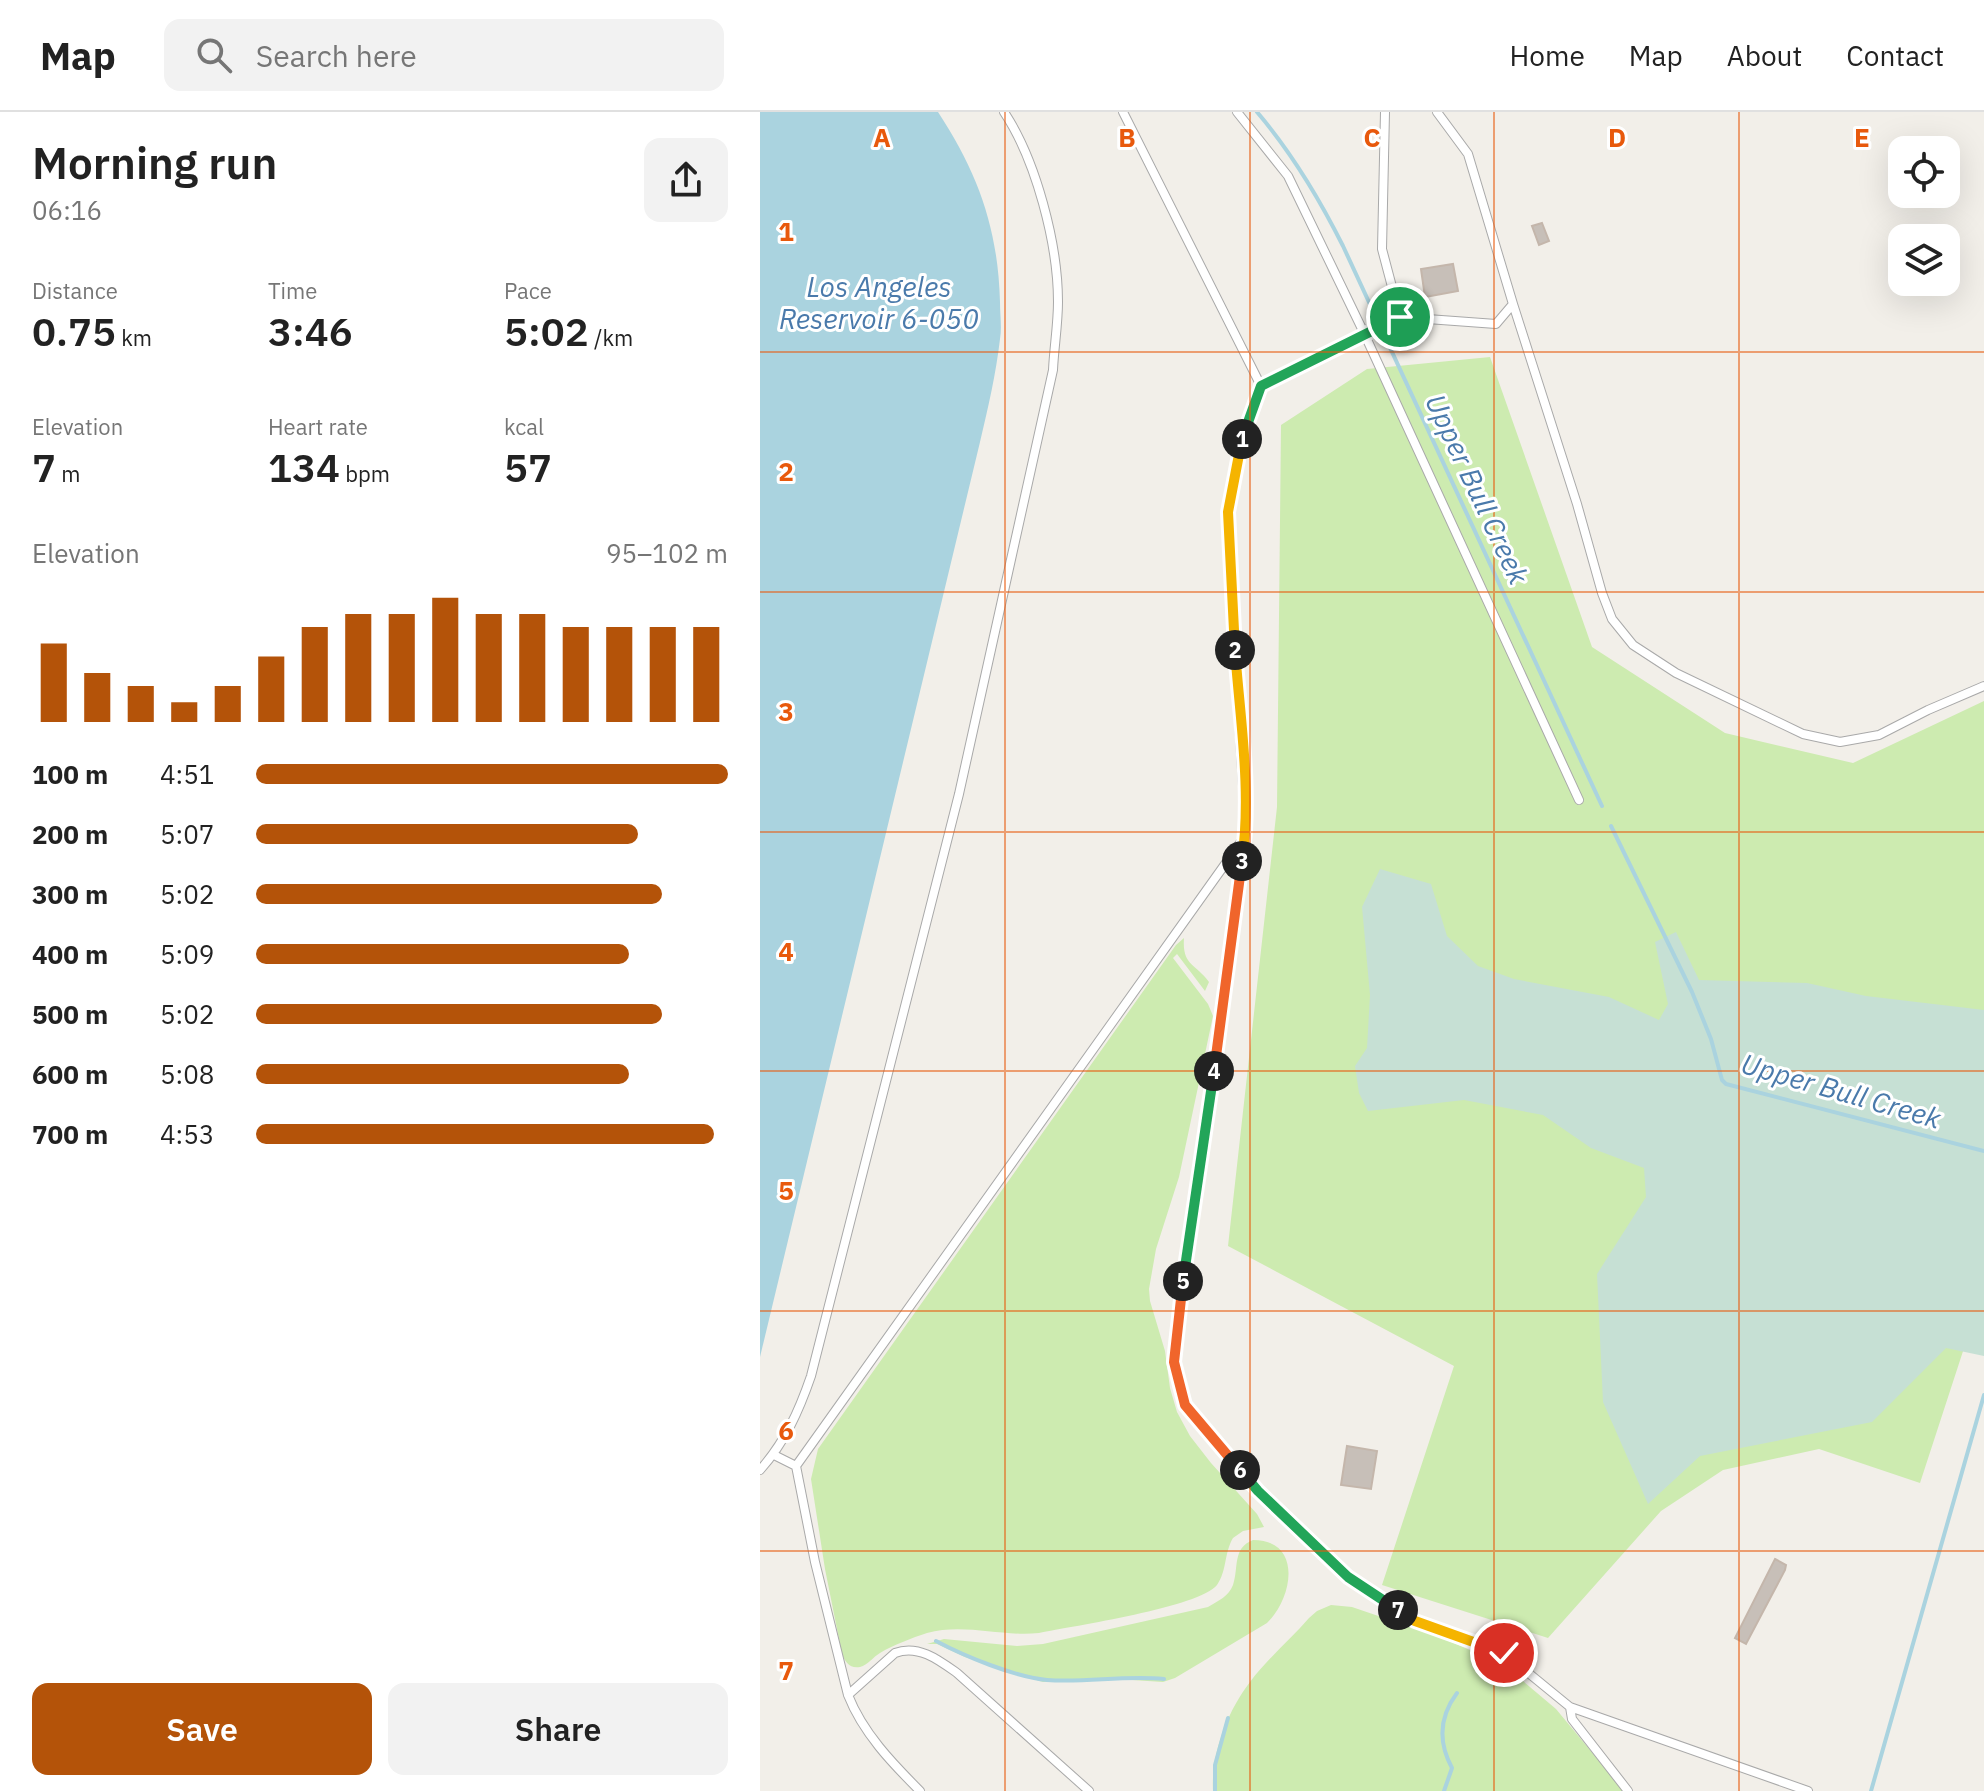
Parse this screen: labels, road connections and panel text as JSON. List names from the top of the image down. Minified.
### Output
{"water":["Los Angeles Reservoir 6-050","Upper Bull Creek"],"page":{"header":"Map","search":"Search here","nav":["Home","Map","About","Contact"],"heading":["Morning run","06:16"],"stats":[["Distance","0.75 km"],["Time","3:46"],["Pace","5:02 /km"],["Elevation","7 m"],["Heart rate","134 bpm"],["kcal","57"]],"pins":["1","2","3","4","5","6","7"],"chart":["Elevation","95–102 m"],"list":[{"name":"100 m","note":"4:51"},{"name":"200 m","note":"5:07"},{"name":"300 m","note":"5:02"},{"name":"400 m","note":"5:09"},{"name":"500 m","note":"5:02"},{"name":"600 m","note":"5:08"},{"name":"700 m","note":"4:53"}],"buttons":["Save","Share"]},"grid":{"columns":["A","B","C","D","E"],"rows":["1","2","3","4","5","6","7"]}}
